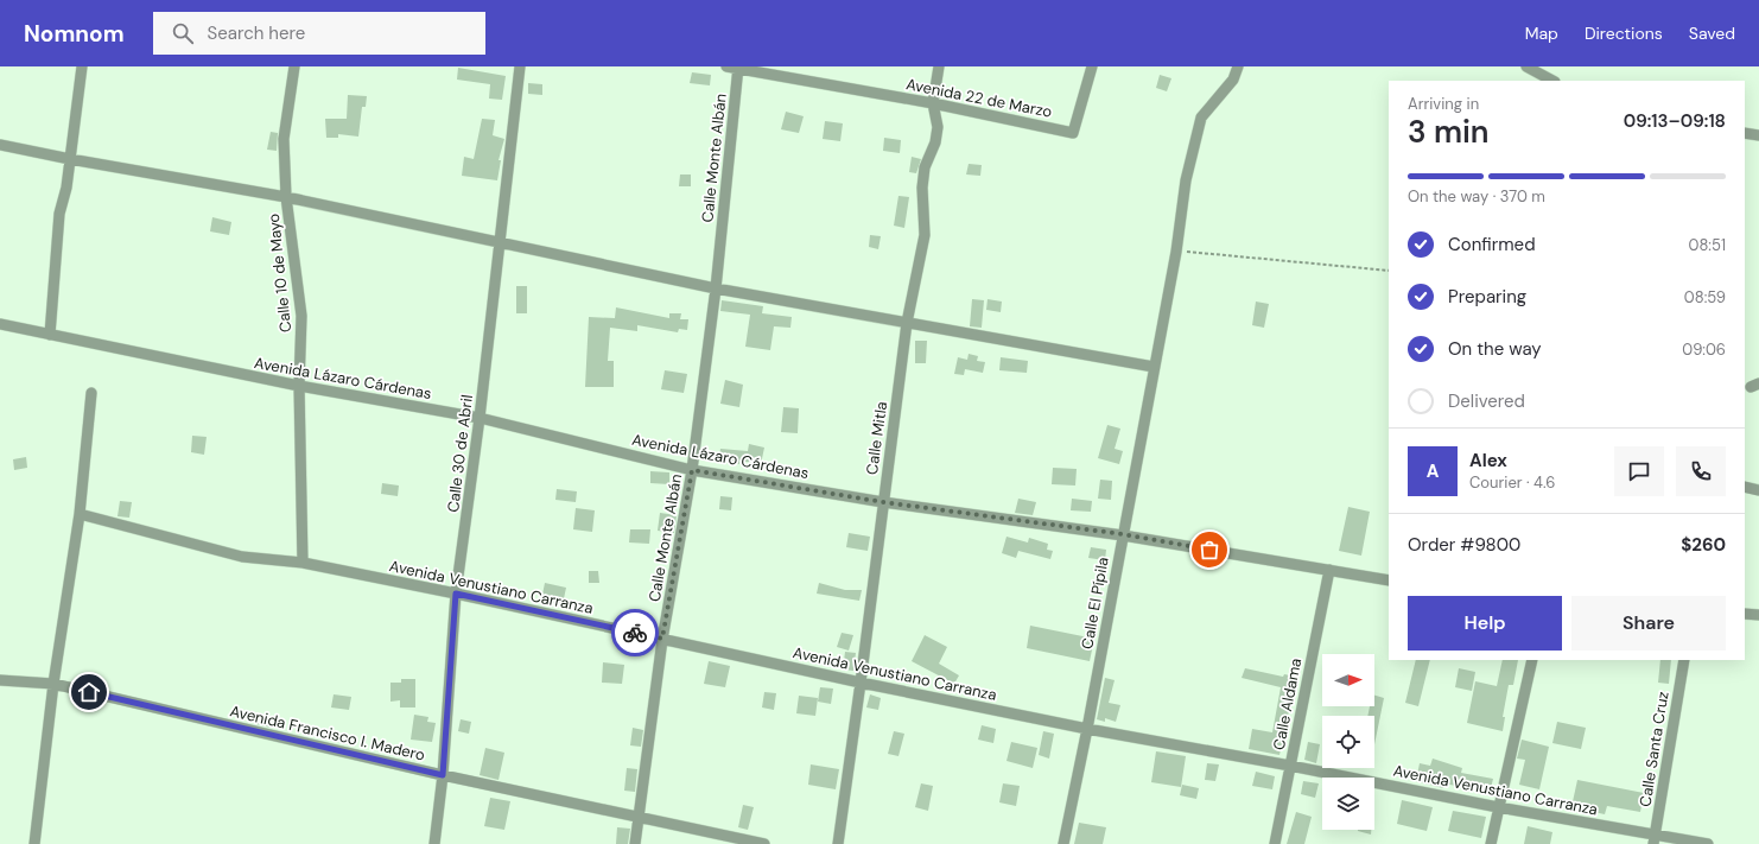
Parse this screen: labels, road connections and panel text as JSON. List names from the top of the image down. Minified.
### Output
{"streets":{"street":["Avenida 22 de Marzo","Calle Monte Albán","Calle 10 de Mayo","Avenida Lázaro Cárdenas","Calle Mitla","Calle 30 de Abril","Avenida Venustiano Carranza","Calle El Pípila","Calle Aldama","Avenida Francisco I. Madero","Calle Santa Cruz"]},"crossings":[["Avenida 22 de Marzo","Calle Monte Albán"],["Avenida 22 de Marzo","Calle Mitla"],["Calle Monte Albán","Avenida Lázaro Cárdenas"],["Calle Monte Albán","Avenida Venustiano Carranza"],["Calle Monte Albán","Avenida Francisco I. Madero"],["Calle 10 de Mayo","Avenida Lázaro Cárdenas"],["Calle 10 de Mayo","Avenida Venustiano Carranza"],["Avenida Lázaro Cárdenas","Calle Mitla"],["Avenida Lázaro Cárdenas","Calle 30 de Abril"],["Avenida Lázaro Cárdenas","Calle El Pípila"],["Avenida Lázaro Cárdenas","Calle Aldama"],["Calle Mitla","Avenida Venustiano Carranza"],["Calle 30 de Abril","Avenida Venustiano Carranza"],["Calle 30 de Abril","Avenida Francisco I. Madero"],["Avenida Venustiano Carranza","Calle El Pípila"],["Avenida Venustiano Carranza","Calle Aldama"],["Avenida Venustiano Carranza","Calle Santa Cruz"]],"north":"right","page":{"header":"Nomnom","search":"Search here","nav":["Map","Directions","Saved"],"heading":["3 min","Arriving in","09:13–09:18"],"panel":["Alex","Courier · 4.6","Order #9800","$260"],"bar":"On the way · 370 m","list":[["Confirmed","08:51"],["Preparing","08:59"],["On the way","09:06"],"Delivered"],"round":"A","buttons":["Help","Share"]}}
